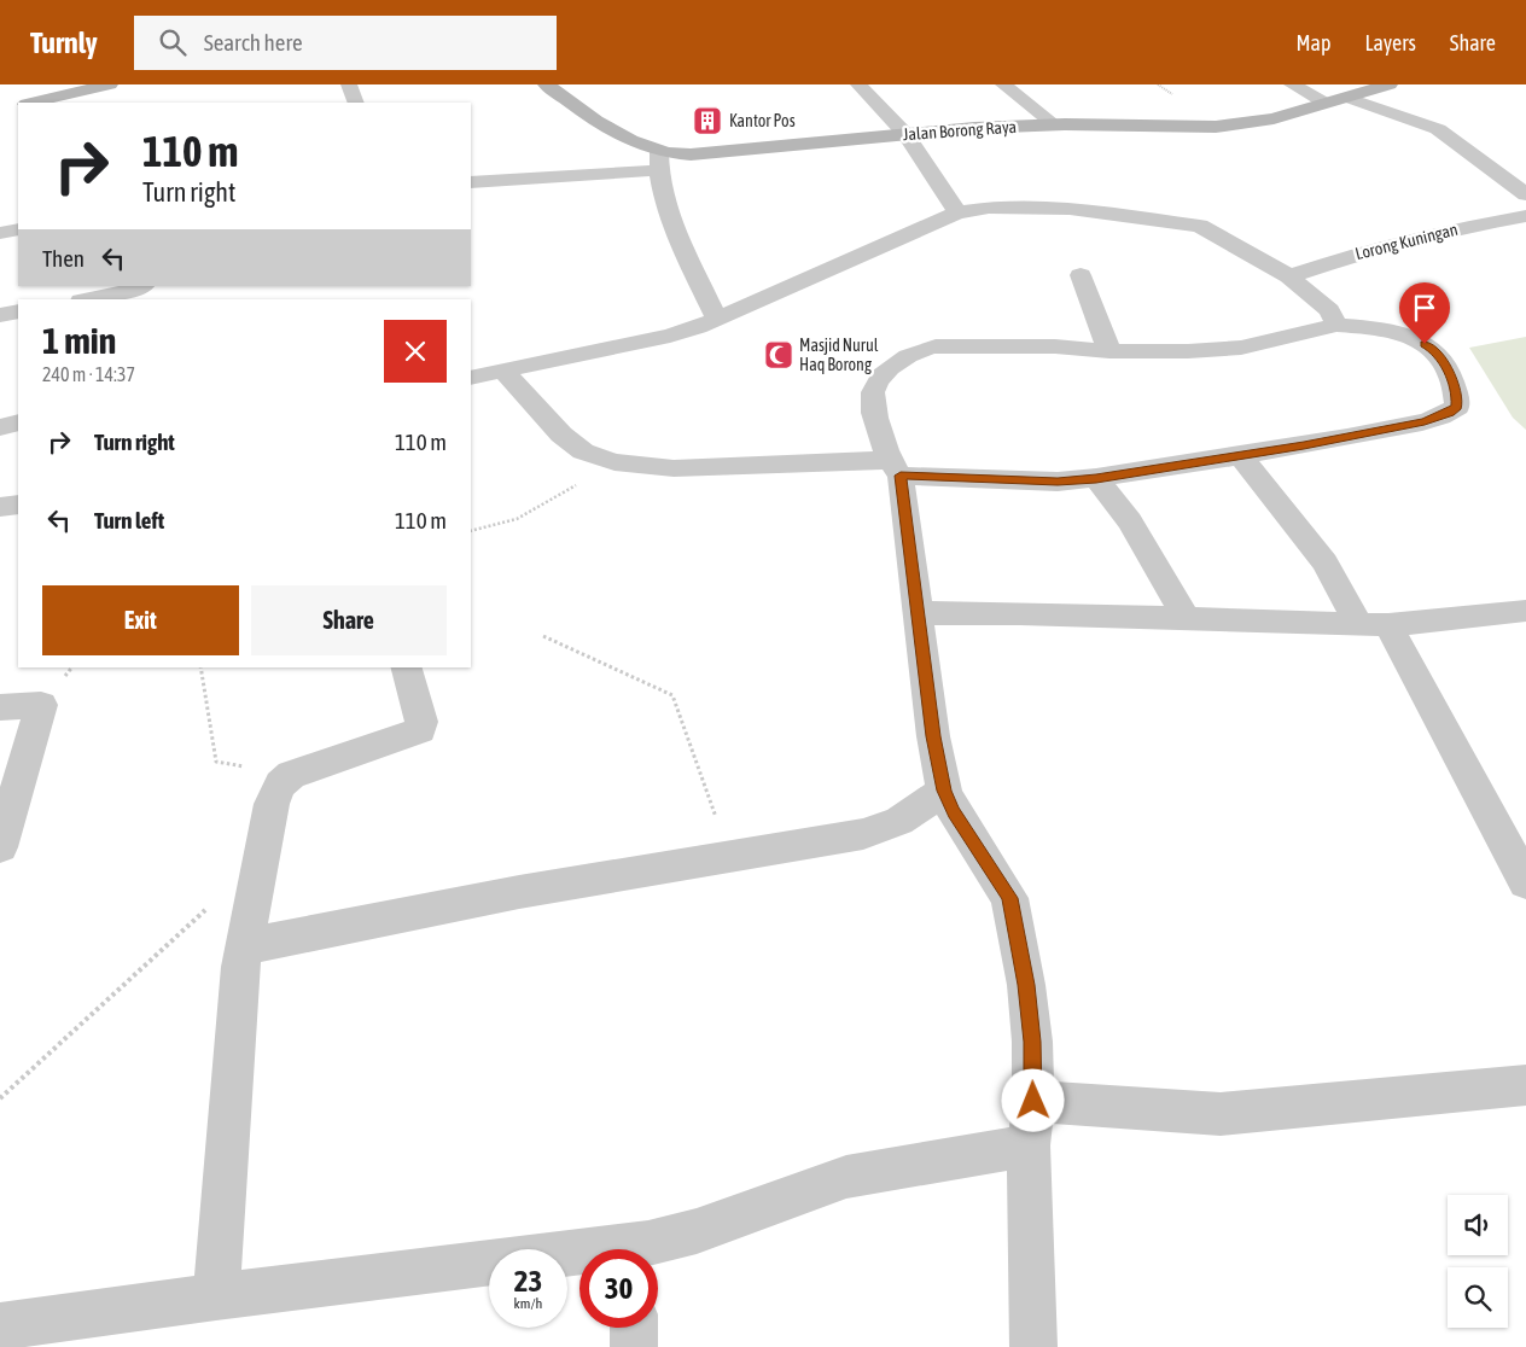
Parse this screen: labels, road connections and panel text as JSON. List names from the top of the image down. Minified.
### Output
{"streets":{"main road":["Jalan Borong Raya"],"street":["Lorong Kuningan"]},"places":{"building":["Kantor Pos"],"mosque":["Masjid Nurul Haq Borong"]},"page":{"header":"Turnly","search":"Search here","nav":["Map","Layers","Share"],"turn":["110 m","Turn right"],"then":"Then","heading":["1 min","240 m · 14:37"],"list":[{"name":"Turn right","value":"110 m"},{"name":"Turn left","value":"110 m"}],"buttons":["Exit","Share"],"speed":"23 km/h","limit":"30"}}
